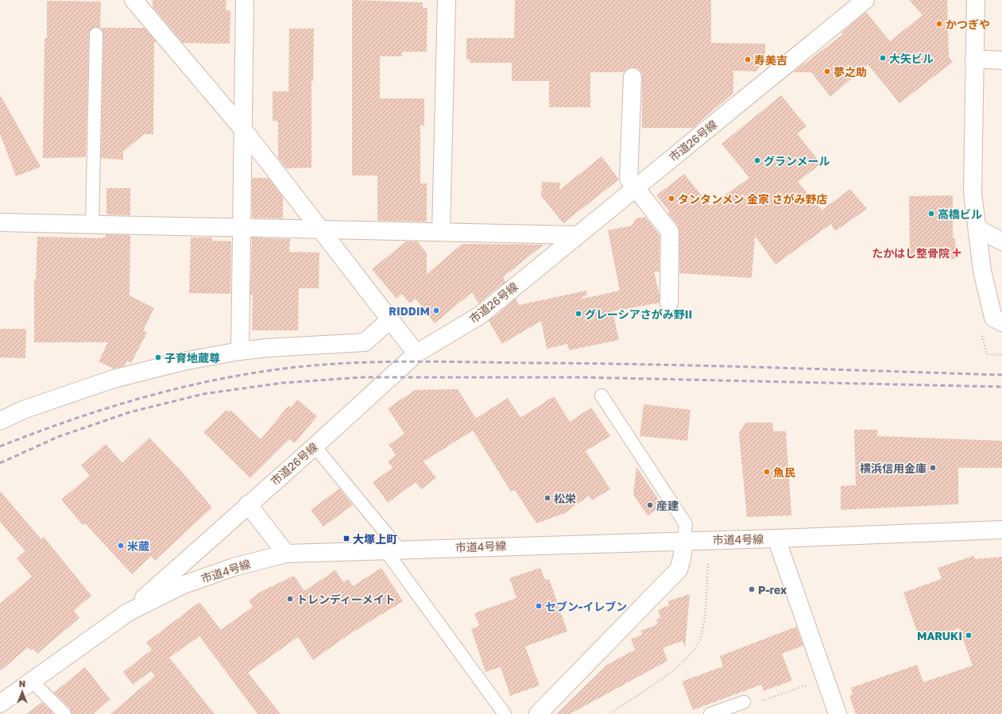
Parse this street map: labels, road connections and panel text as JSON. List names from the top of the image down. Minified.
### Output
{"streets":{"street":["市道26号線","市道4号線"]},"crossings":[["市道26号線","市道4号線"]],"places":{"other":["かつぎや","大矢ビル","寿美吉","夢之助","グランメール","タンタンメン 金家 さがみ野店","高橋ビル","RIDDIM","グレーシアさがみ野II","子育地蔵尊","横浜信用金庫","魚民","松栄","産建","米蔵","P-rex","トレンディーメイト","セブン-イレブン","MARUKI"],"health":["たかはし整骨院"],"transit":["大塚上町"]},"north":"top"}
